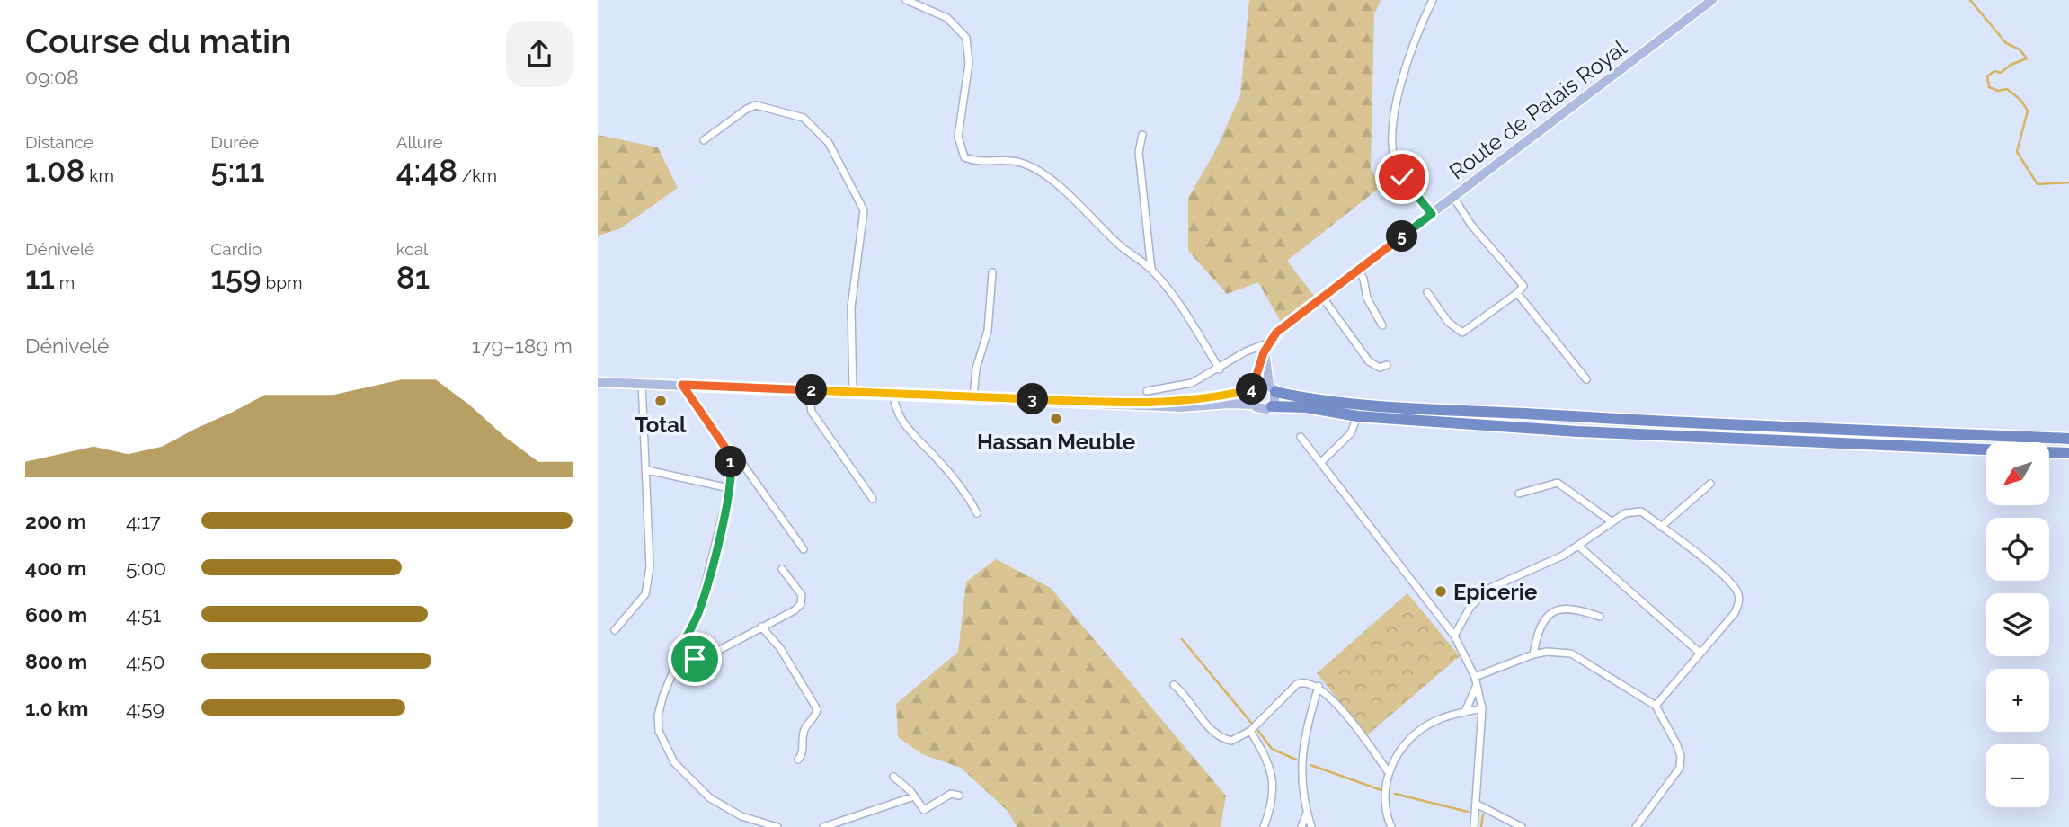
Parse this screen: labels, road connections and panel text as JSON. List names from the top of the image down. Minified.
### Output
{"streets":{"main road":["Route de Palais Royal"]},"places":["Total","Hassan Meuble","Epicerie"],"north":"bottom left","page":{"heading":["Course du matin","09:08"],"stats":[["Distance","1.08 km"],["Durée","5:11"],["Allure","4:48 /km"],["Dénivelé","11 m"],["Cardio","159 bpm"],["kcal","81"]],"pins":["5","4","2","3","1"],"chart":["Dénivelé","179–189 m"],"map_buttons":["+","−"],"list":[{"name":"200 m","note":"4:17"},{"name":"400 m","note":"5:00"},{"name":"600 m","note":"4:51"},{"name":"800 m","note":"4:50"},{"name":"1.0 km","note":"4:59"}]}}
